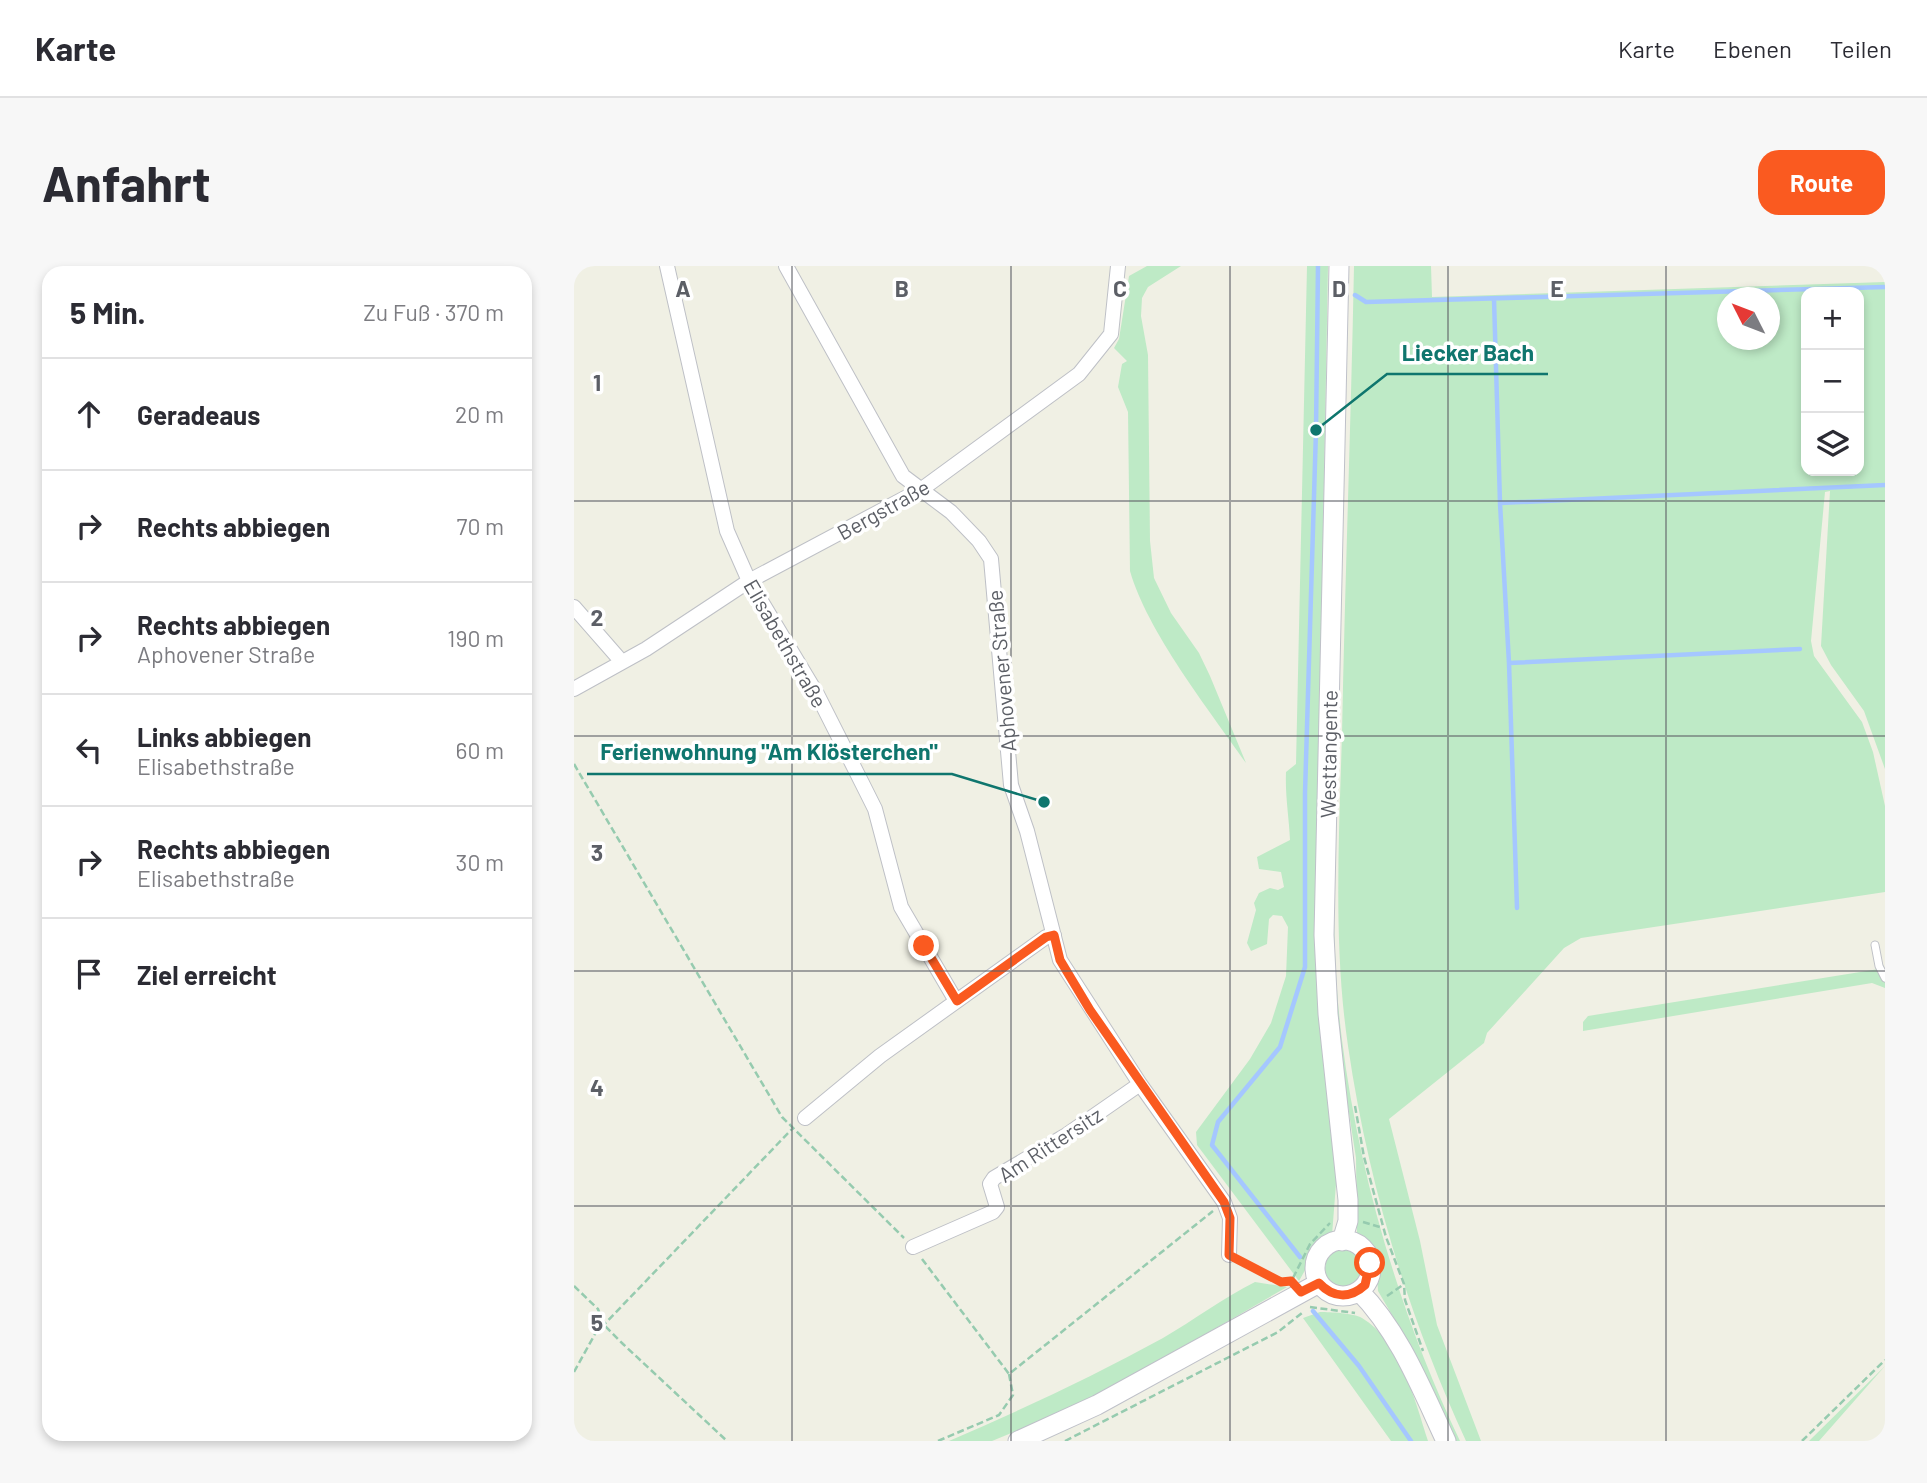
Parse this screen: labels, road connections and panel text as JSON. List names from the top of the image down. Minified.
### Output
{"streets":{"main road":["Westtangente"],"street":["Bergstraße","Elisabethstraße","Aphovener Straße","Am Rittersitz"]},"crossings":[["Bergstraße","Elisabethstraße"],["Bergstraße","Aphovener Straße"],["Aphovener Straße","Am Rittersitz"]],"places":["Liecker Bach","Ferienwohnung \"Am Klösterchen\""],"north":"top left","page":{"header":"Karte","nav":["Karte","Ebenen","Teilen"],"buttons":"Route","title":"Anfahrt","heading":["5 Min.","Zu Fuß · 370 m"],"map_buttons":["+","−"],"list":[["Geradeaus","20 m"],["Rechts abbiegen","70 m"],["Rechts abbiegen","Aphovener Straße","190 m"],["Links abbiegen","Elisabethstraße","60 m"],["Rechts abbiegen","Elisabethstraße","30 m"],"Ziel erreicht"]},"grid":{"columns":["A","B","C","D","E"],"rows":["1","2","3","4","5"]}}
